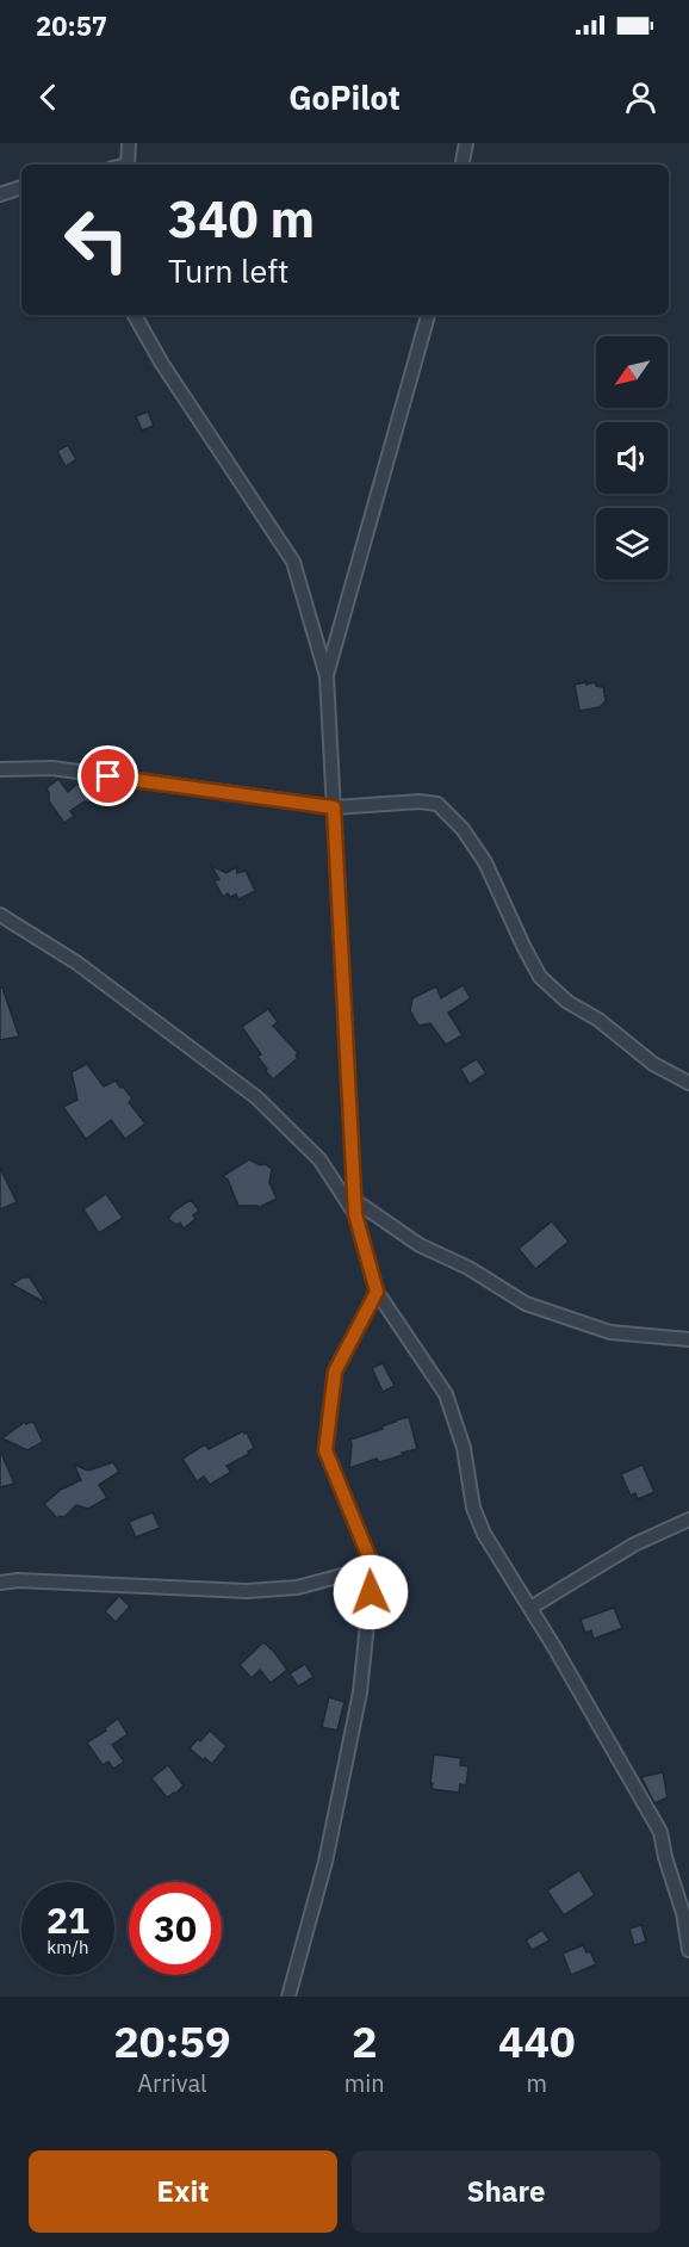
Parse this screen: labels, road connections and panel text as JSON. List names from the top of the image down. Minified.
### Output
{"north":"bottom left","page":{"status":"20:57","header":"GoPilot","turn":["340 m","Turn left"],"speed":"21 km/h","limit":"30","eta":["20:59","Arrival","2","min","440","m"],"buttons":["Exit","Share"]}}
